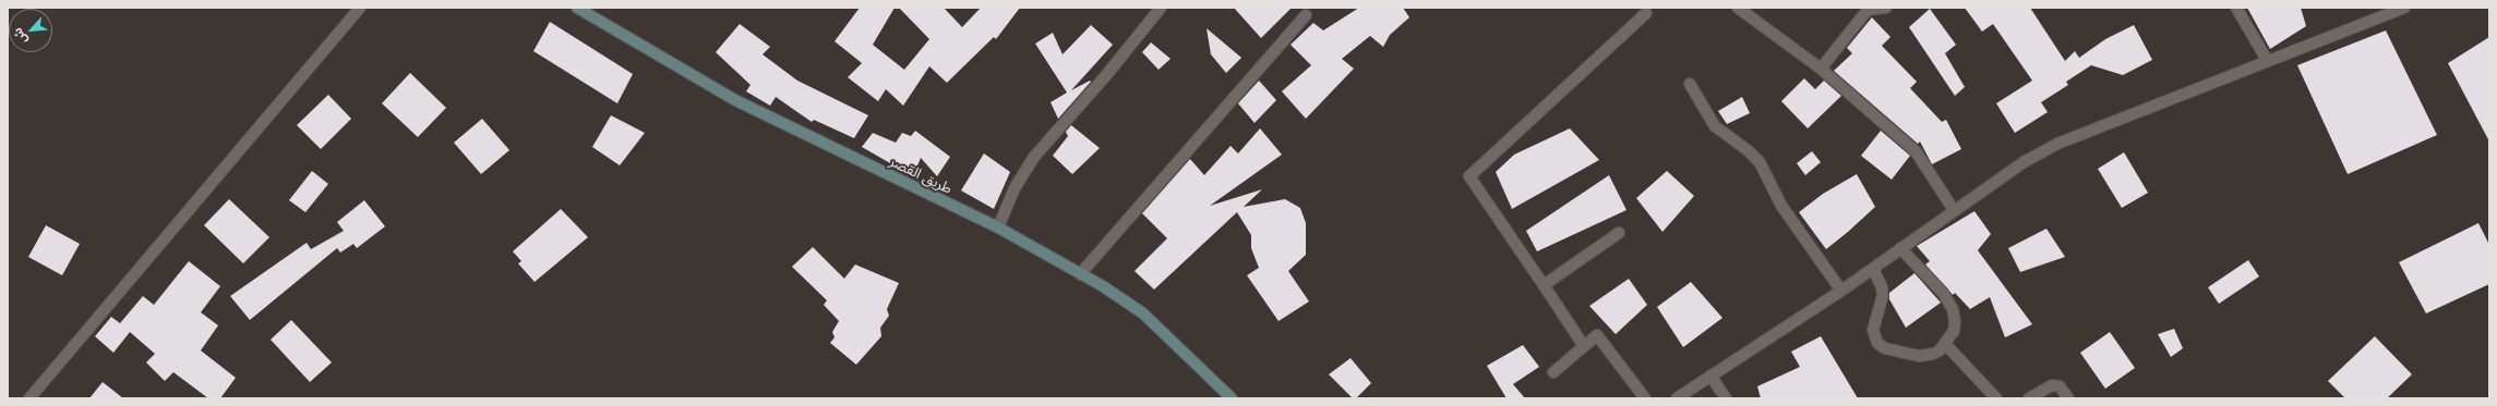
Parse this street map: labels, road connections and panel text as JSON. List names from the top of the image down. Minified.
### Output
{"streets":{"street":["طريق القصر"]},"north":"bottom left"}
